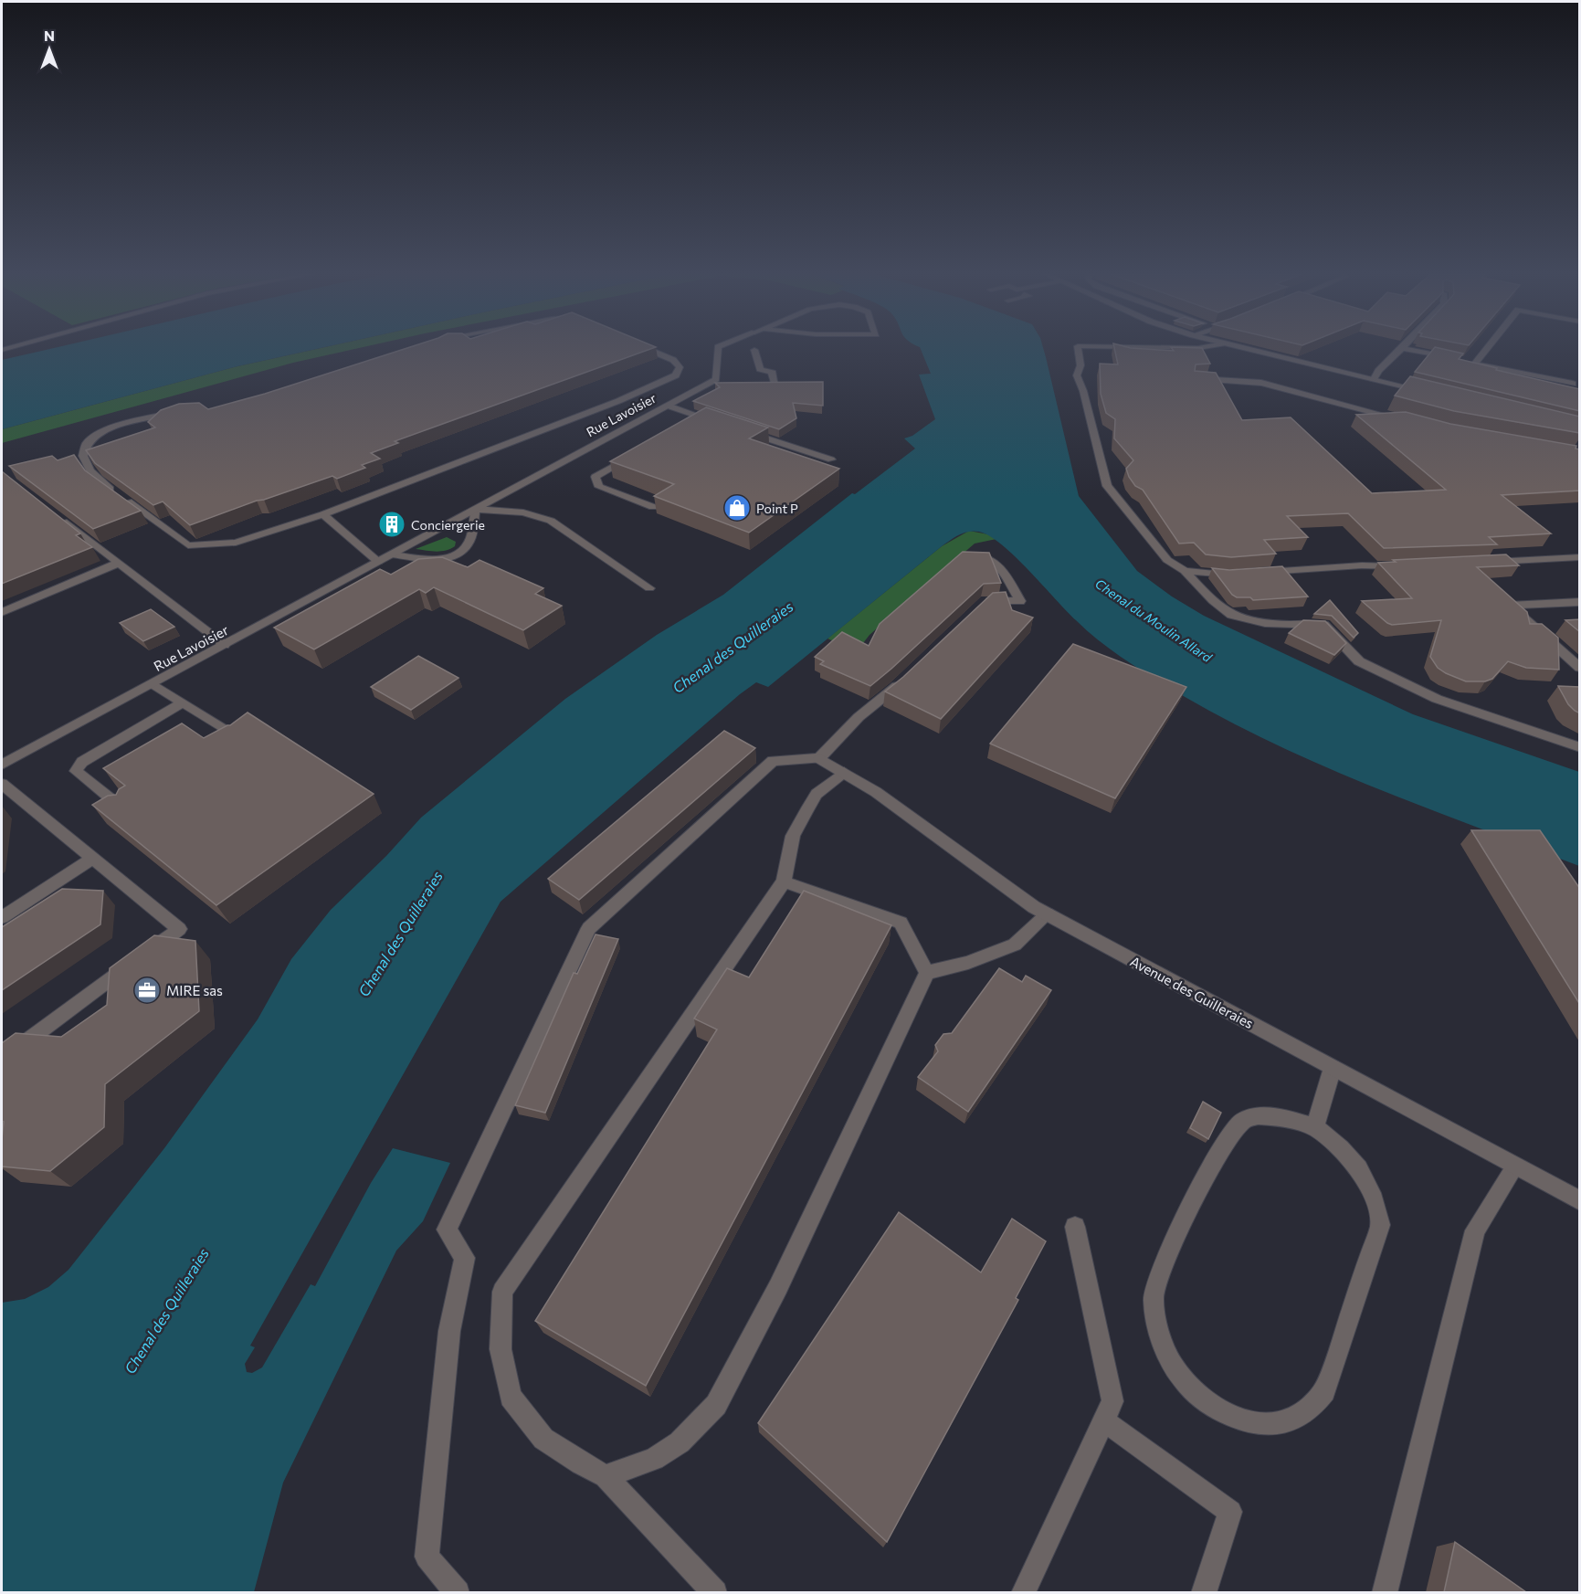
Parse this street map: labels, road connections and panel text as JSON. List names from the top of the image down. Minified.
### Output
{"streets":{"street":["Rue Lavoisier","Avenue des Guilleraies"]},"water":["Chenal du Moulin Allard","Chenal des Quilleraies"],"places":{"shop":["Point P"],"building":["Conciergerie"],"office":["MIRE sas"]},"north":"top"}
